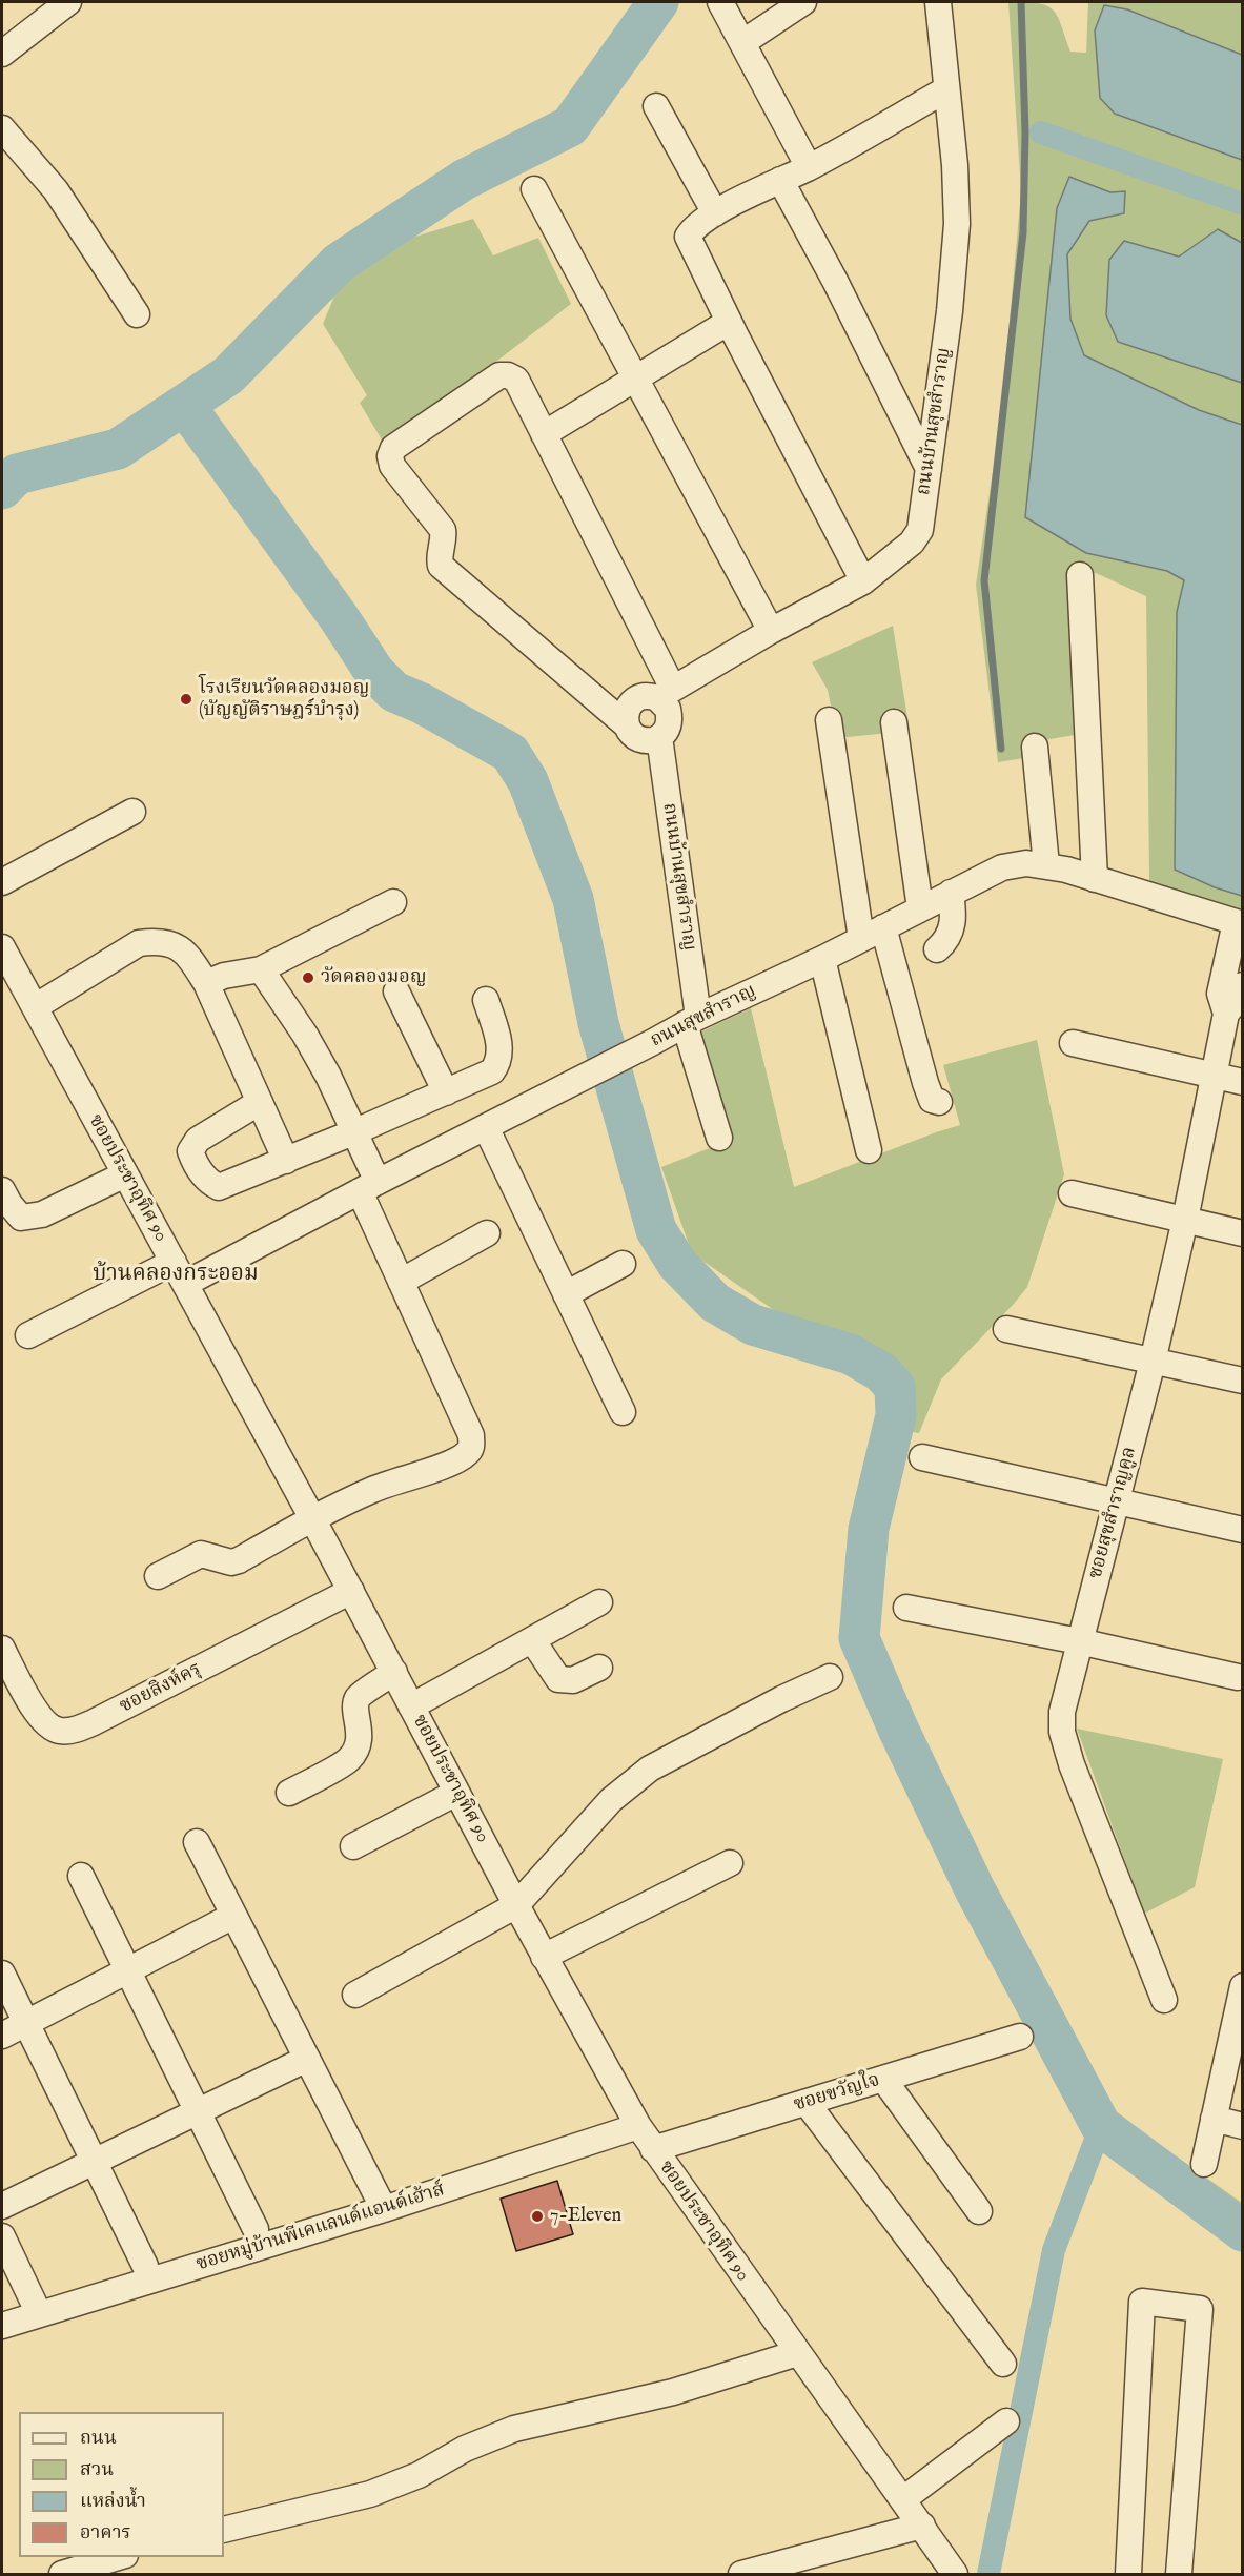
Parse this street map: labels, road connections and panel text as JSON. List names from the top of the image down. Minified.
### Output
{"streets":{"street":["ถนนบ้านสุขสำราญ","ถนนสุขสำราญ","ซอยประชาอุทิศ 90","ซอยสุขสำราญคูล","ซอยสิงห์ครุ","ซอยขวัญใจ","ซอยหมู่บ้านพีเคแลนด์แอนด์เฮ้าส์"]},"crossings":[["ถนนบ้านสุขสำราญ","ถนนสุขสำราญ"],["ถนนสุขสำราญ","ซอยประชาอุทิศ 90"],["ถนนสุขสำราญ","ซอยสุขสำราญคูล"],["ซอยประชาอุทิศ 90","ซอยสิงห์ครุ"],["ซอยประชาอุทิศ 90","ซอยขวัญใจ"],["ซอยประชาอุทิศ 90","ซอยหมู่บ้านพีเคแลนด์แอนด์เฮ้าส์"]],"districts":["บ้านคลองกระออม"],"places":["โรงเรียนวัดคลองมอญ (บัญญัติราษฎร์บำรุง)","วัดคลองมอญ","7-Eleven"],"legend":["ถนน","สวน","แหล่งน้ำ","อาคาร"]}
